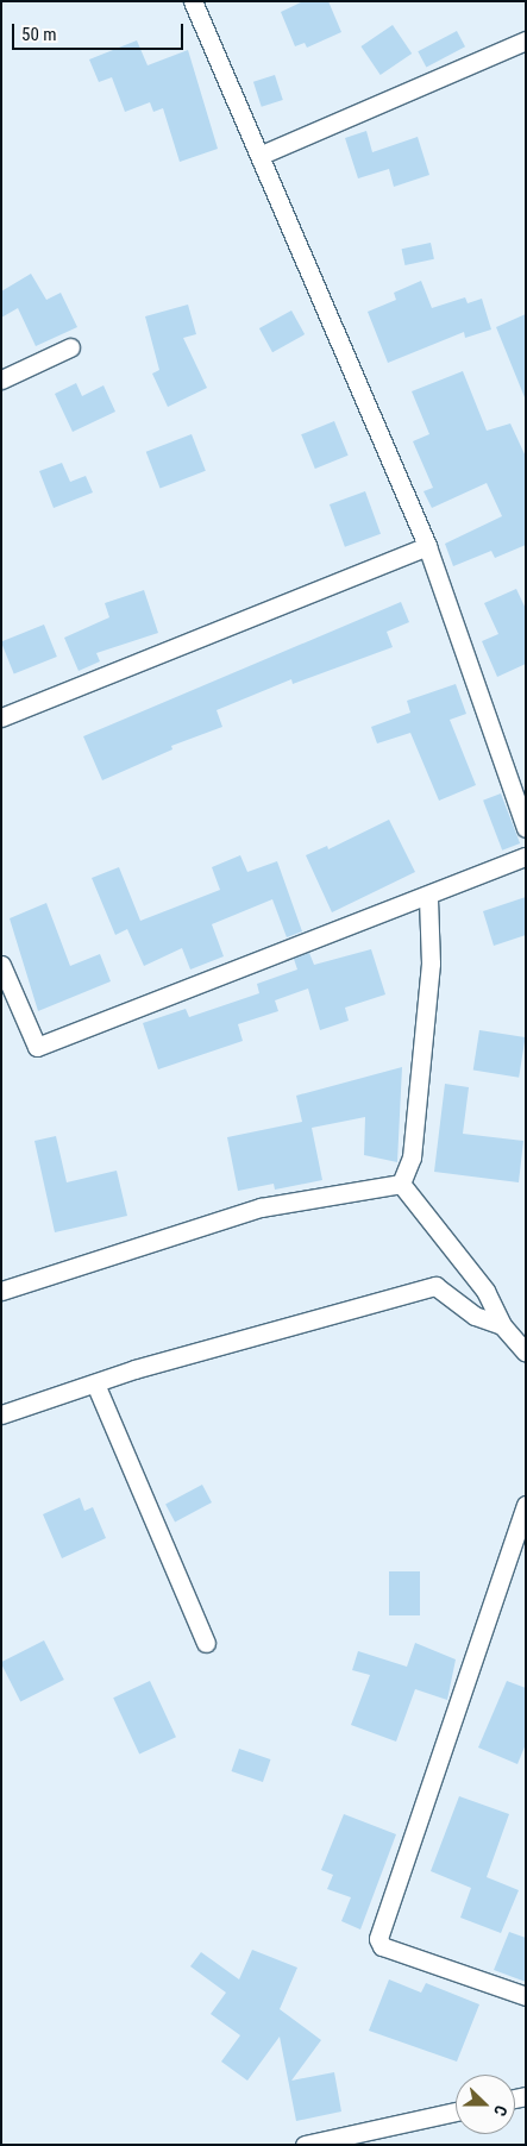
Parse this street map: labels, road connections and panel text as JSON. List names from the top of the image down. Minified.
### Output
{"scale_bar":"50 m","north":"right"}
